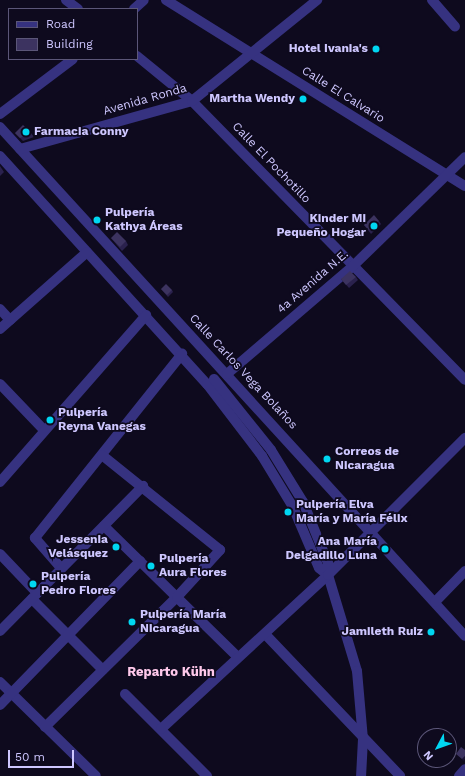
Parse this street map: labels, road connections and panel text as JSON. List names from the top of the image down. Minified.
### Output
{"streets":{"street":["Calle El Calvario","Avenida Ronda","Calle El Pochotillo","4a Avenida N.E.","Calle Carlos Vega Bolaños"]},"crossings":[["Calle El Calvario","Avenida Ronda"],["Calle El Calvario","4a Avenida N.E."],["Avenida Ronda","Calle El Pochotillo"],["Avenida Ronda","Calle Carlos Vega Bolaños"],["Calle El Pochotillo","4a Avenida N.E."],["4a Avenida N.E.","Calle Carlos Vega Bolaños"]],"districts":["Reparto Kühn"],"places":["Hotel Ivania's","Martha Wendy","Farmacia Conny","Pulpería Kathya Áreas","Kinder Mi Pequeño Hogar","Pulpería Reyna Vanegas","Correos de Nicaragua","Pulpería Elva María y María Félix","Jessenia Velásquez","Ana María Delgadillo Luna","Pulpería Aura Flores","Pulpería Pedro Flores","Pulpería María Nicaragua","Jamileth Ruiz"],"legend":["Road","Building"],"scale_bar":"50 m","north":"bottom left"}
